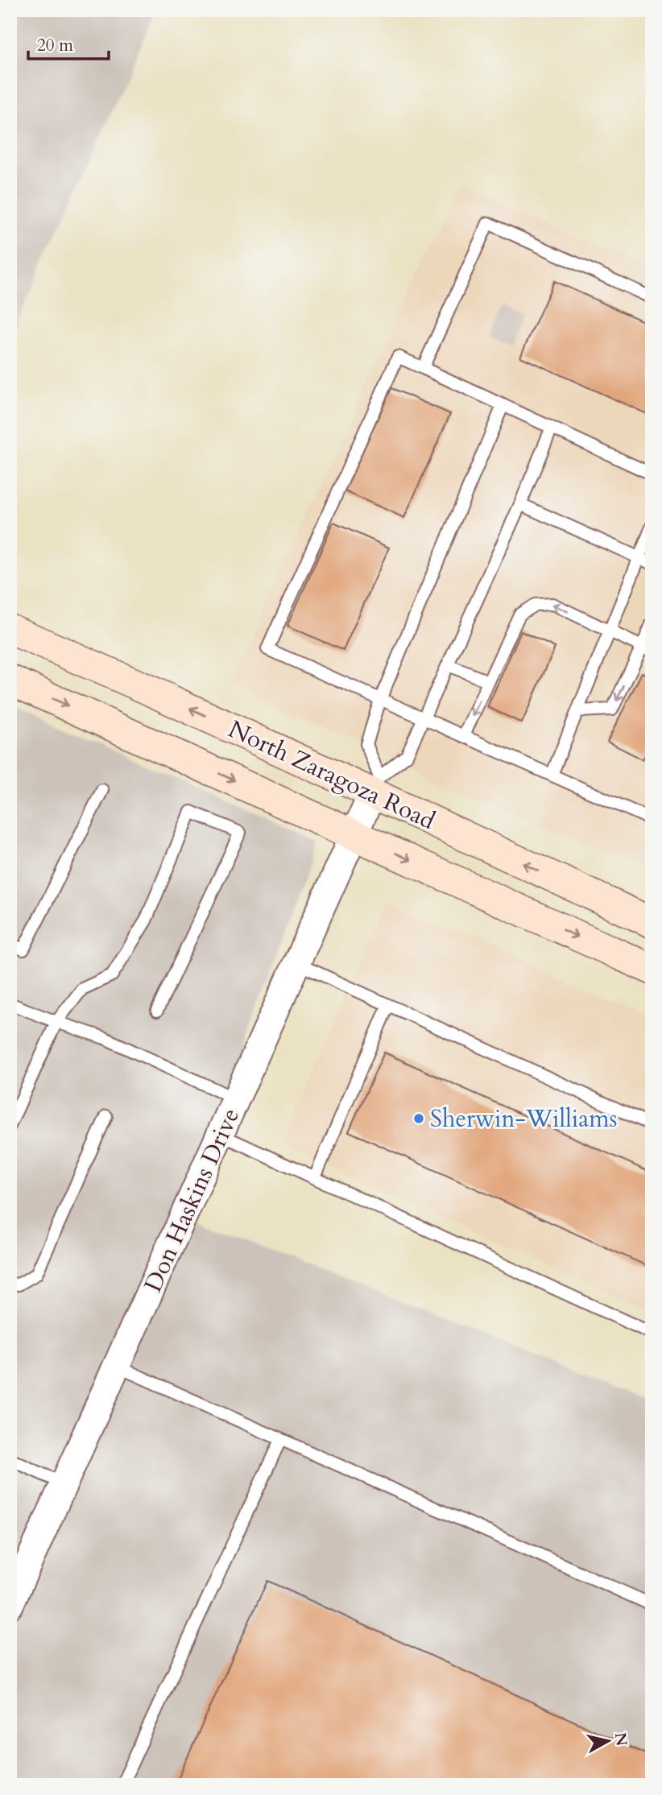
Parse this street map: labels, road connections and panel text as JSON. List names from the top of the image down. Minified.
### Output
{"streets":{"main road":["North Zaragoza Road"],"street":["Don Haskins Drive"]},"crossings":[["North Zaragoza Road","Don Haskins Drive"]],"places":["Sherwin-Williams"],"scale_bar":"20 m","north":"right"}
